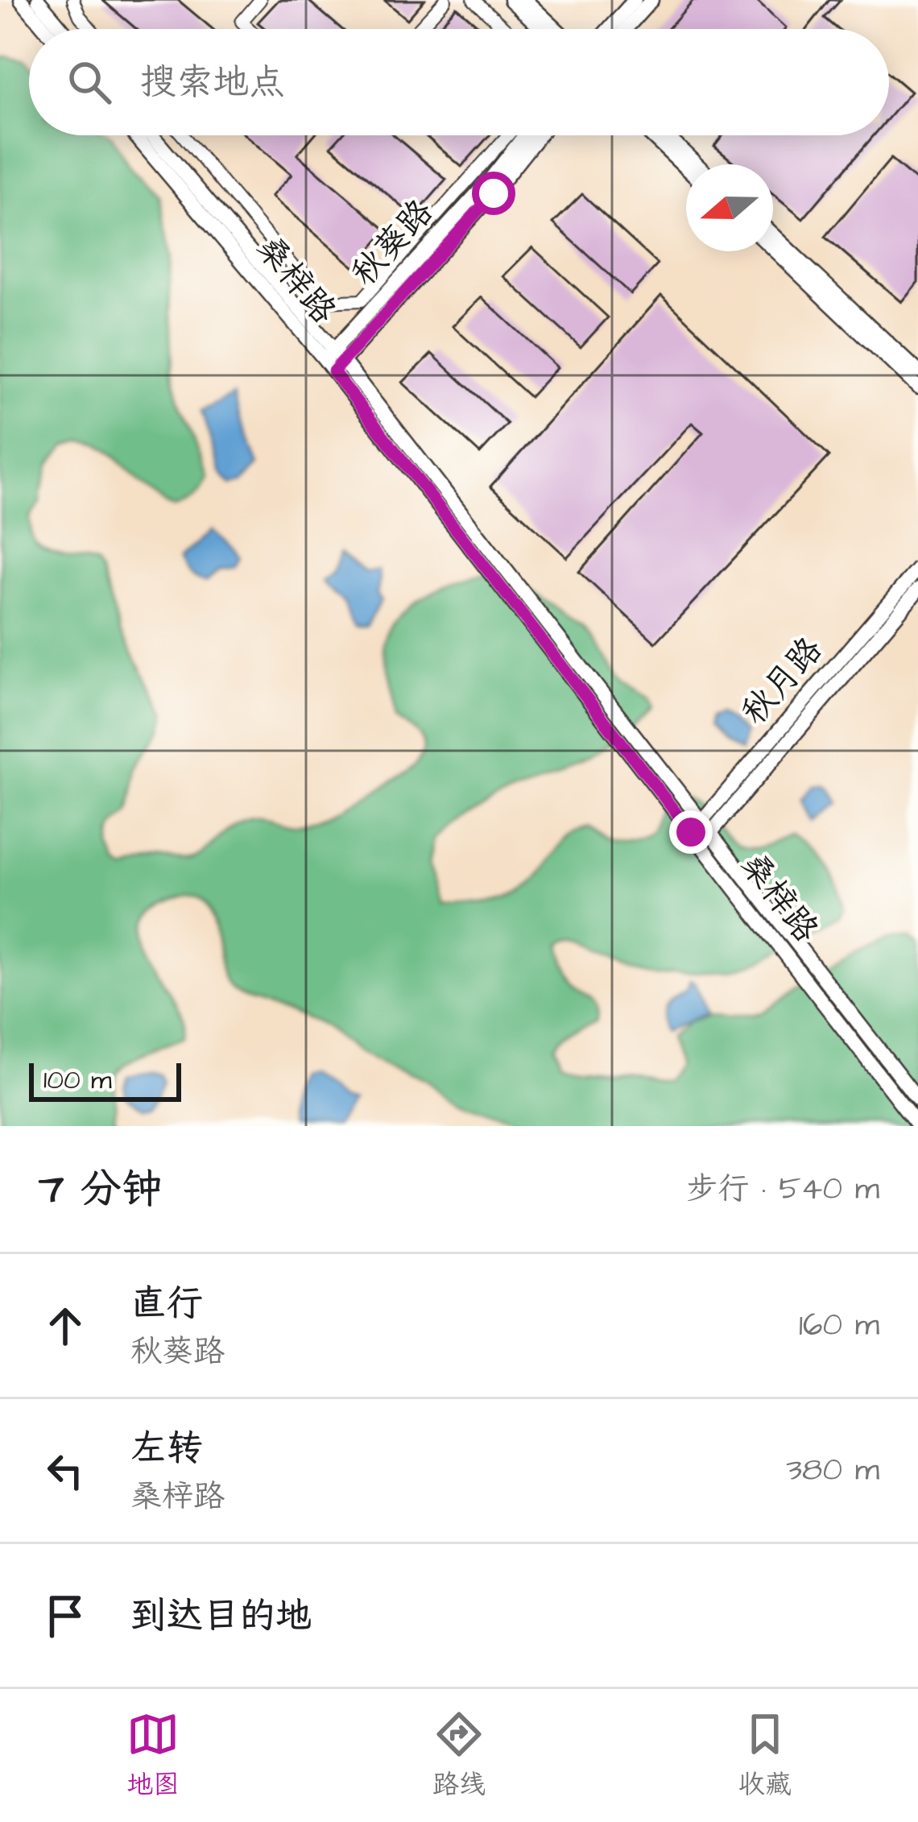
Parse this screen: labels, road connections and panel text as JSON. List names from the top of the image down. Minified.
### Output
{"streets":{"street":["秋葵路","桑梓路","秋月路"]},"crossings":[["秋葵路","桑梓路"],["桑梓路","秋月路"]],"scale_bar":"100 m","north":"left","page":{"search":"搜索地点","scale":"100 m","heading":["7 分钟","步行 · 540 m"],"list":[["直行","秋葵路","160 m"],["左转","桑梓路","380 m"],"到达目的地"],"nav":["地图","路线","收藏"]}}
